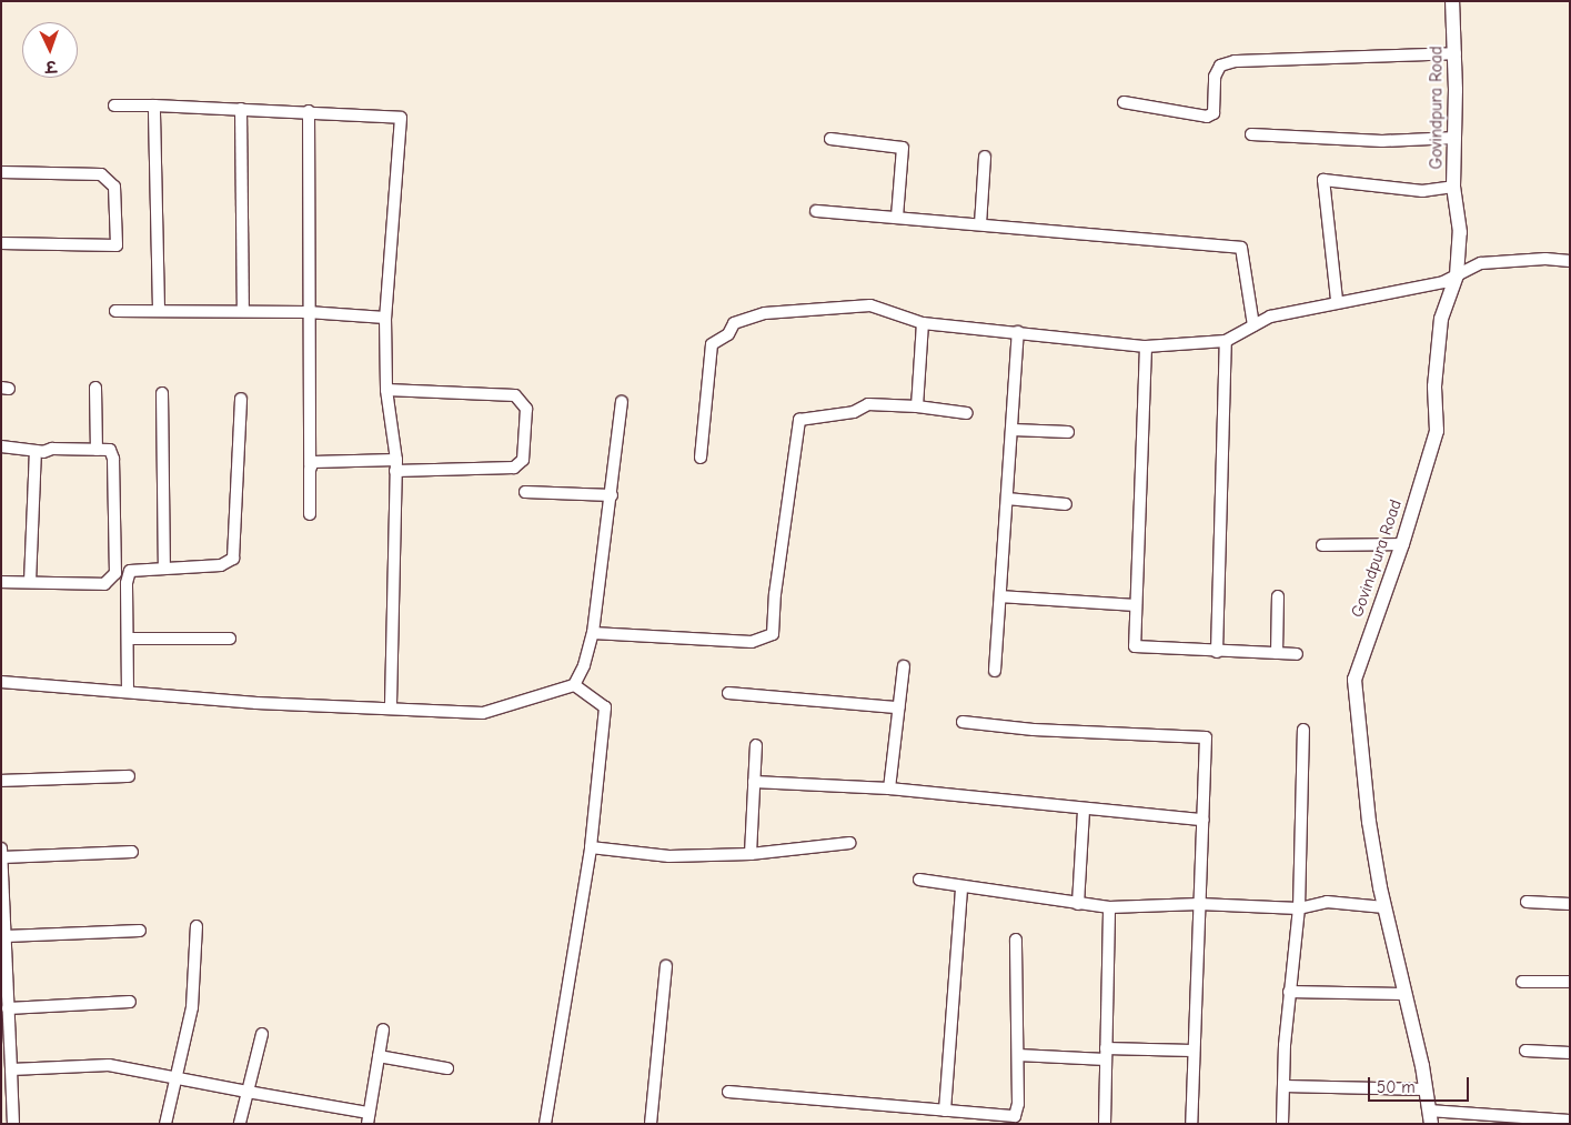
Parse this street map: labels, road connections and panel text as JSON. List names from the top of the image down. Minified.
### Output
{"streets":{"street":["Govindpura Road"]},"scale_bar":"50 m","north":"bottom"}
